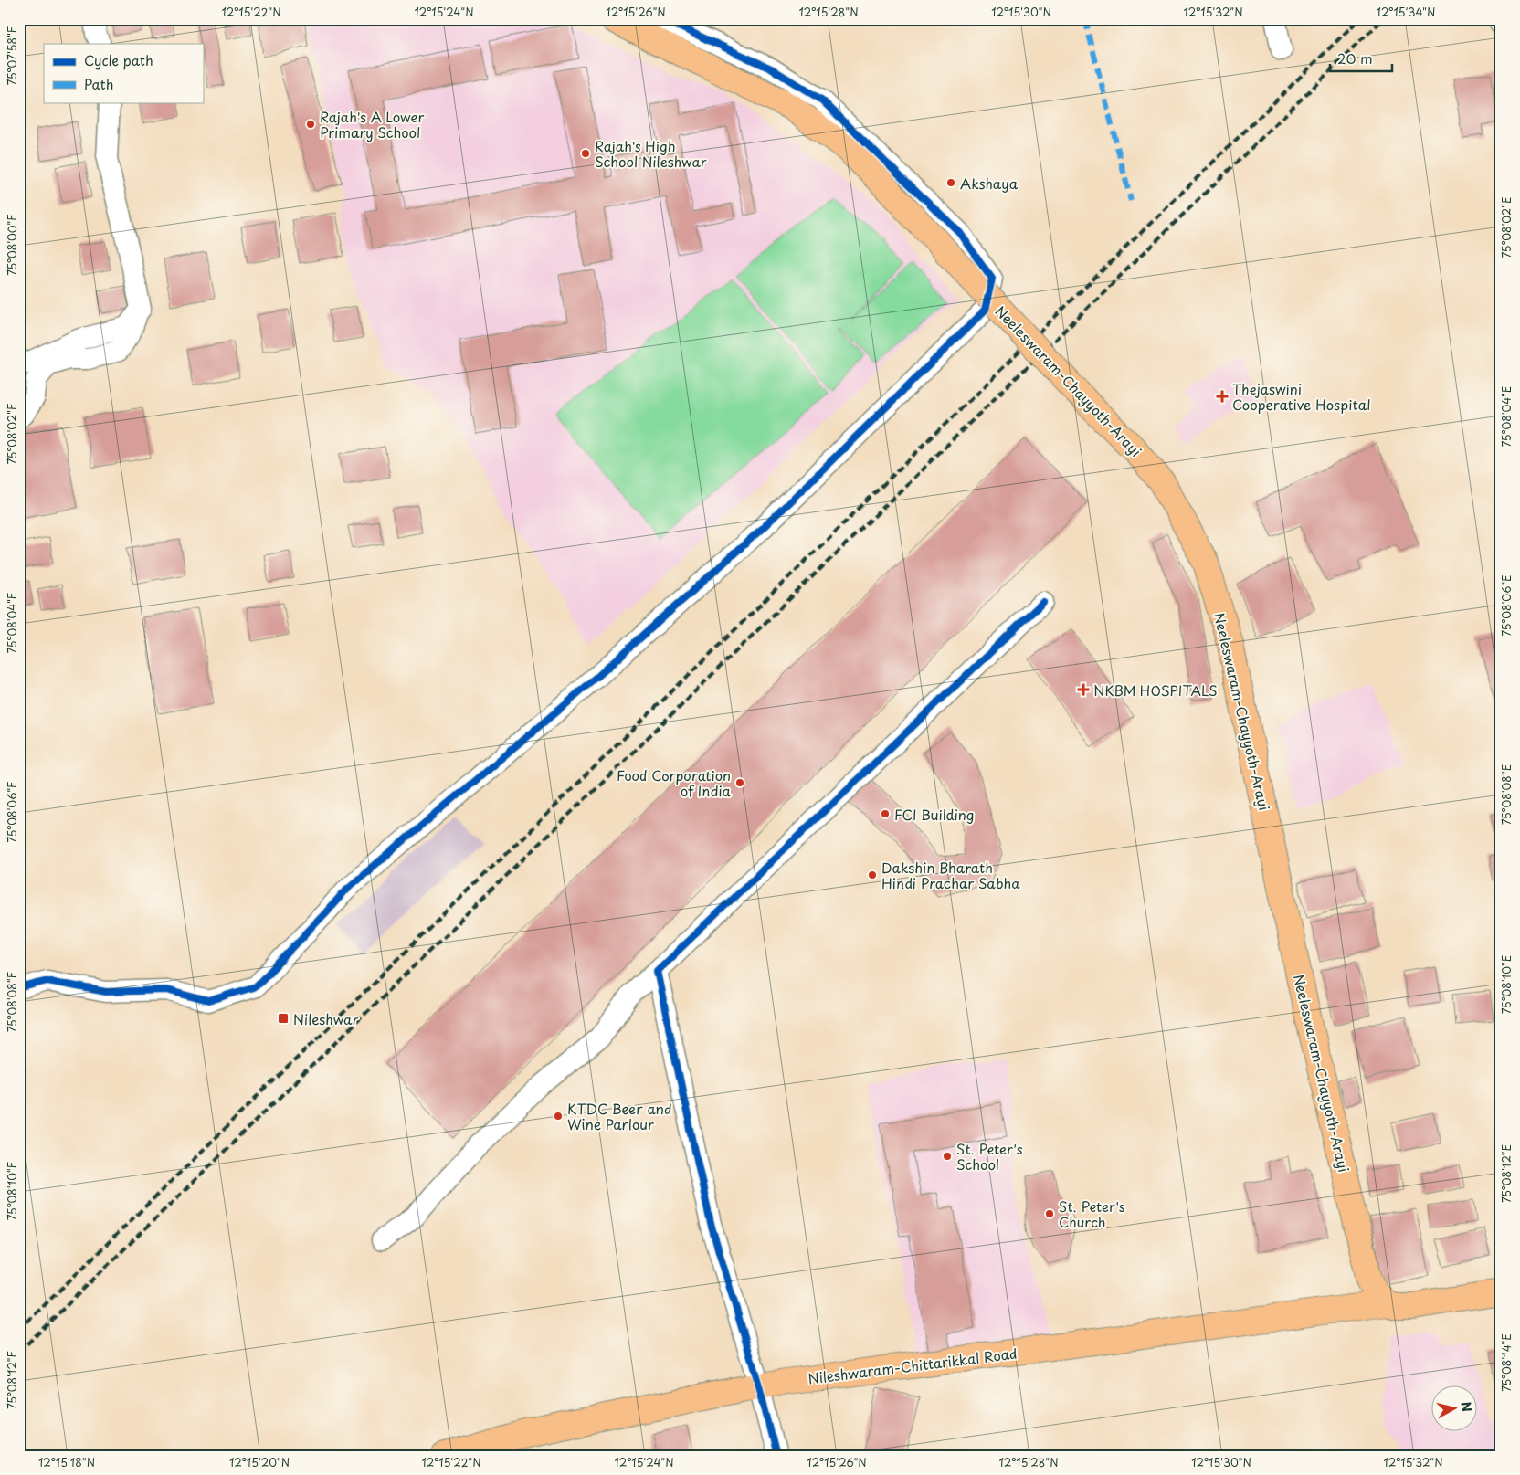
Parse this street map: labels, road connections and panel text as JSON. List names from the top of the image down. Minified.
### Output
{"streets":{"main road":["Neeleswaram-Chayyoth-Arayi","Nileshwaram-Chittarikkal Road"]},"crossings":[["Neeleswaram-Chayyoth-Arayi","Nileshwaram-Chittarikkal Road"]],"places":{"other":["Rajah's A Lower Primary School","Rajah's High School Nileshwar","Akshaya","Food Corporation of India","FCI Building","Dakshin Bharath Hindi Prachar Sabha","KTDC Beer and Wine Parlour","St. Peter's School","St. Peter's Church"],"health":["Thejaswini Cooperative Hospital","NKBM HOSPITALS"],"transit":["Nileshwar"]},"legend":["Cycle path","Path"],"scale_bar":"20 m","north":"right","coordinates":["12°15'22\"N","12°15'24\"N","12°15'26\"N","12°15'28\"N","12°15'30\"N","12°15'32\"N","12°15'34\"N","75°07'58\"E","75°08'02\"E","75°08'00\"E","75°08'04\"E","75°08'06\"E","75°08'08\"E","75°08'10\"E","75°08'12\"E","75°08'14\"E","12°15'18\"N","12°15'20\"N"]}
